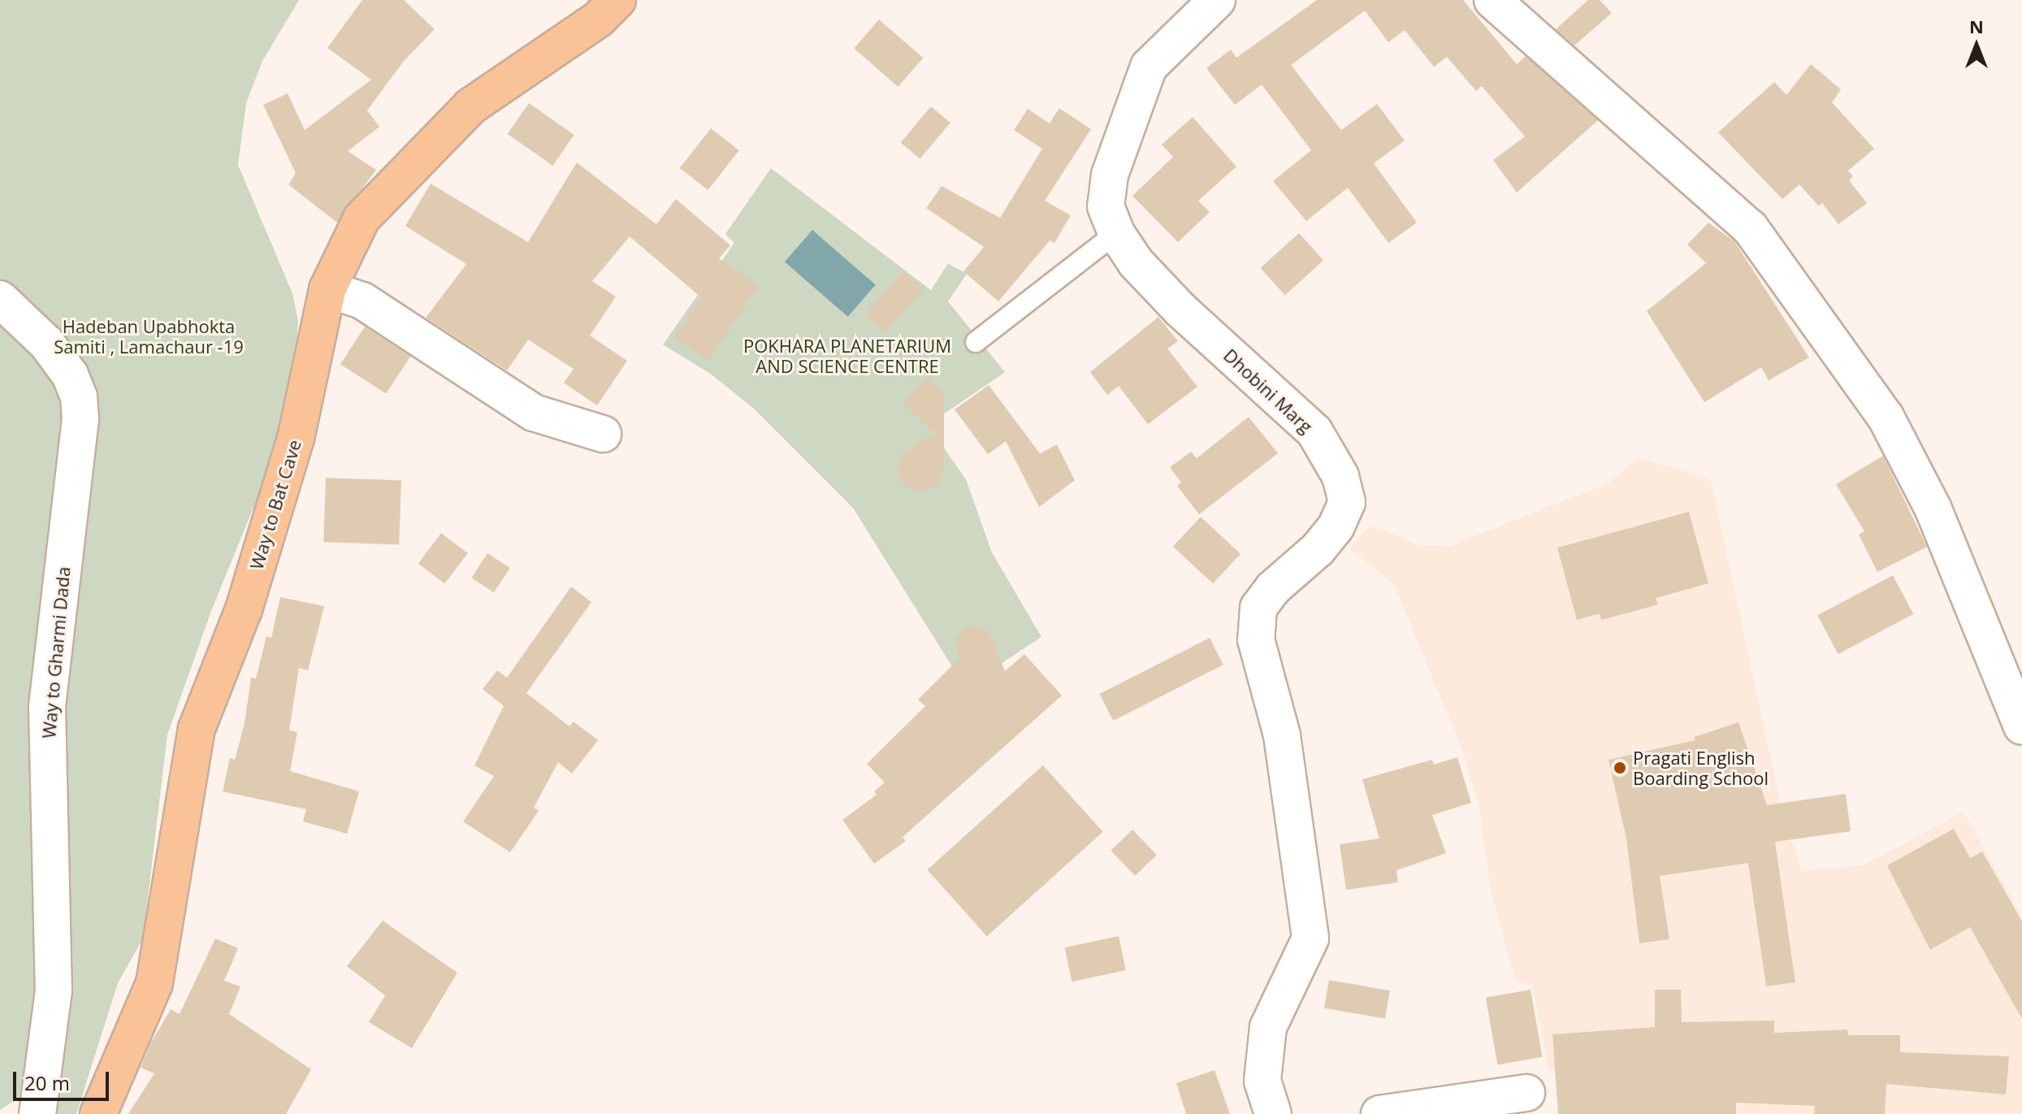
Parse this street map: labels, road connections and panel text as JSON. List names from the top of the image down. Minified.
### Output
{"streets":{"main road":["Way to Bat Cave"],"street":["Dhobini Marg","Way to Gharmi Dada"]},"parks":["Hadeban Upabhokta Samiti , Lamachaur -19","POKHARA PLANETARIUM AND SCIENCE CENTRE"],"places":["Pragati English Boarding School"],"scale_bar":"20 m","north":"top"}
